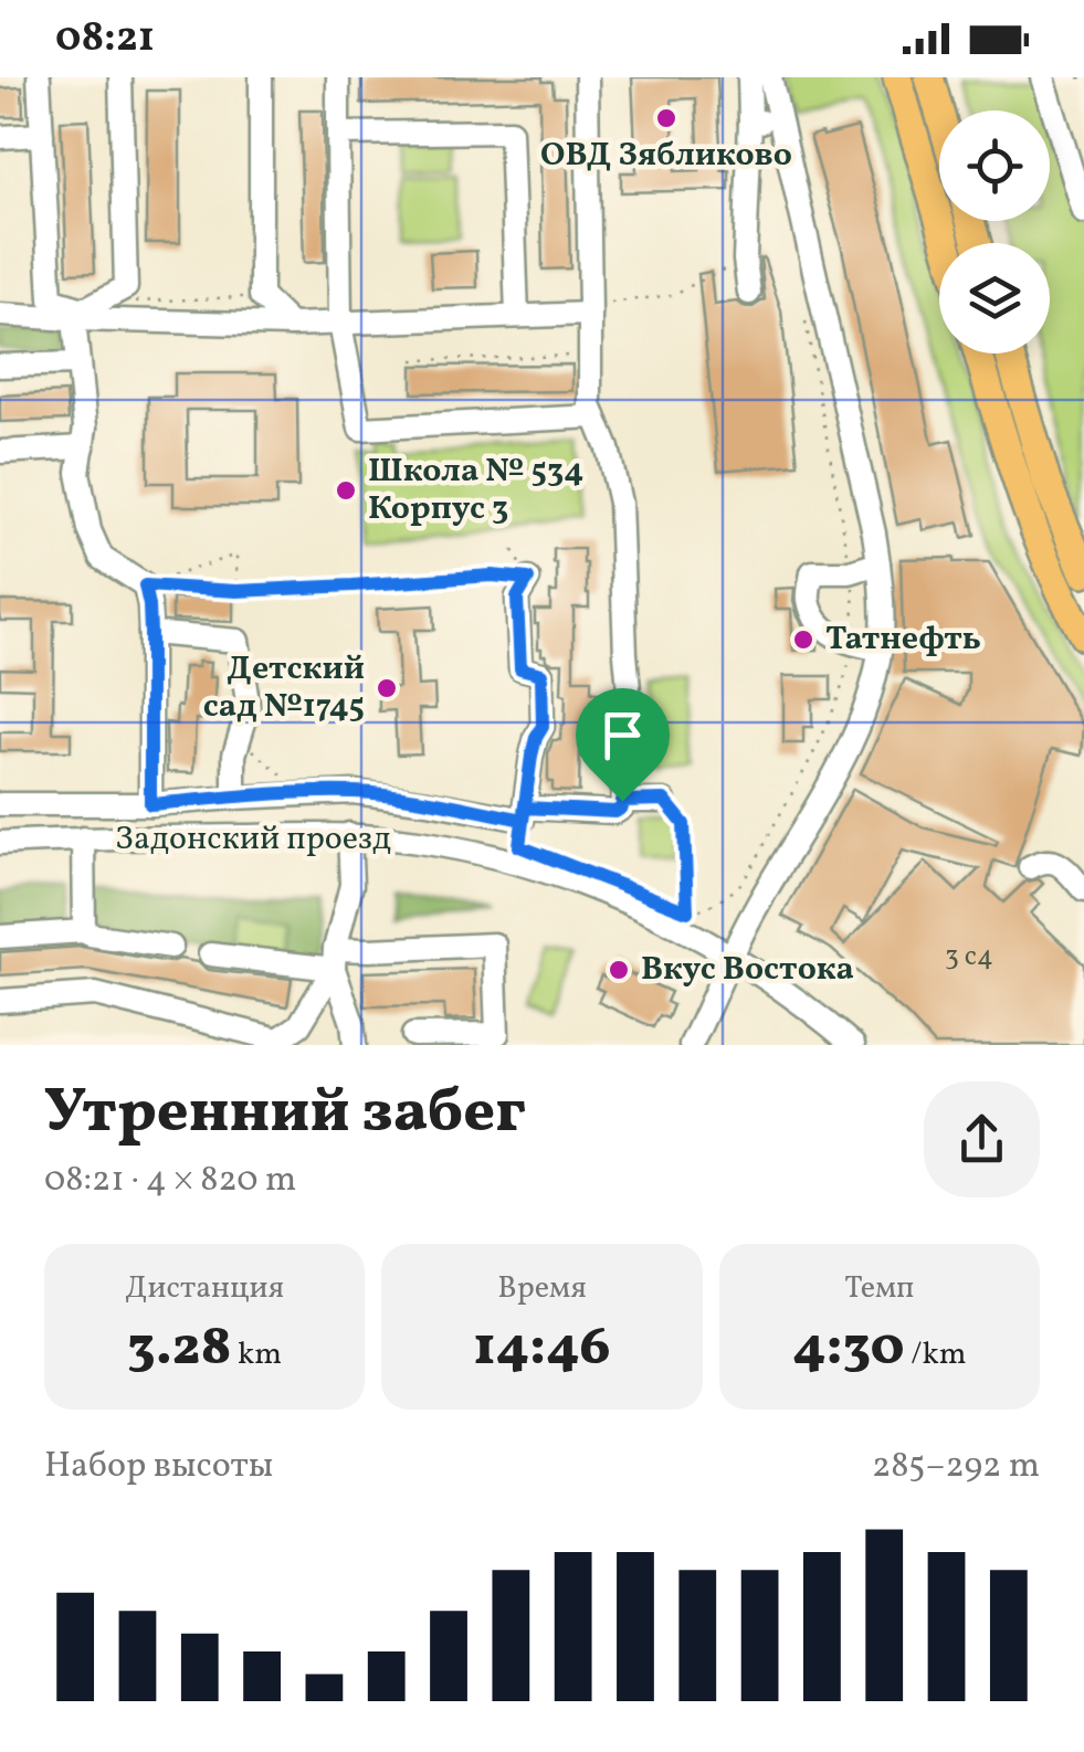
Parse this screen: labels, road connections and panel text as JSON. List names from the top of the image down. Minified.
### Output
{"streets":{"street":["Задонский проезд"]},"places":["ОВД Зябликово","Школа № 534 Корпус 3","Татнефть","Детский сад №1745","Вкус Востока"],"house_numbers":["3 с4"],"page":{"status":"08:21","heading":["Утренний забег","08:21 · 4 × 820 m"],"stats":[["Дистанция","3.28 km"],["Время","14:46"],["Темп","4:30 /km"]],"chart":["Набор высоты","285–292 m"]}}
